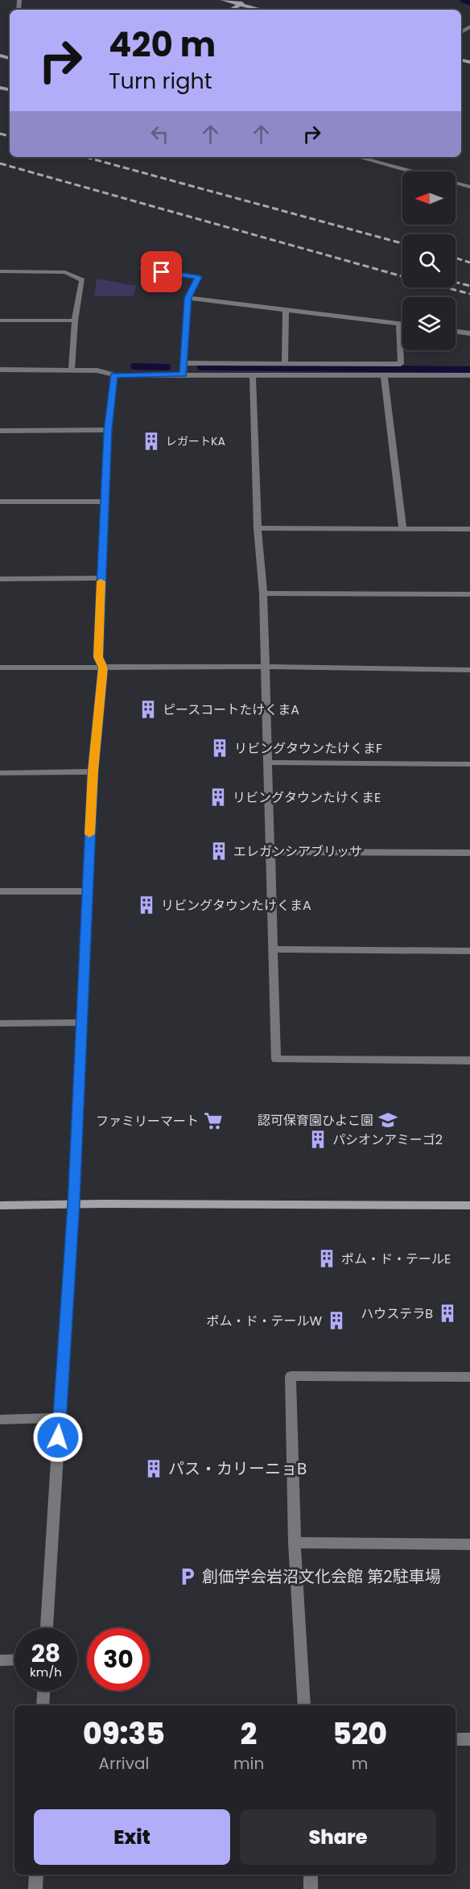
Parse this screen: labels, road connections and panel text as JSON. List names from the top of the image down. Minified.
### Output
{"places":{"building":["レガートKA","ピースコートたけくまA","リビングタウンたけくまF","リビングタウンたけくまE","エレガンシアブリッサ","リビングタウンたけくまA","パシオンアミーゴ2","ポム・ド・テールE","ハウステラB","ポム・ド・テールW","パス・カリーニョB"],"school or university":["認可保育園ひよこ園"],"supermarket":["ファミリーマート"],"parking":["創価学会岩沼文化会館 第2駐車場"]},"north":"left","page":{"turn":["420 m","Turn right"],"speed":"28 km/h","limit":"30","eta":["09:35","Arrival","2","min","520","m"],"buttons":["Exit","Share"]}}
